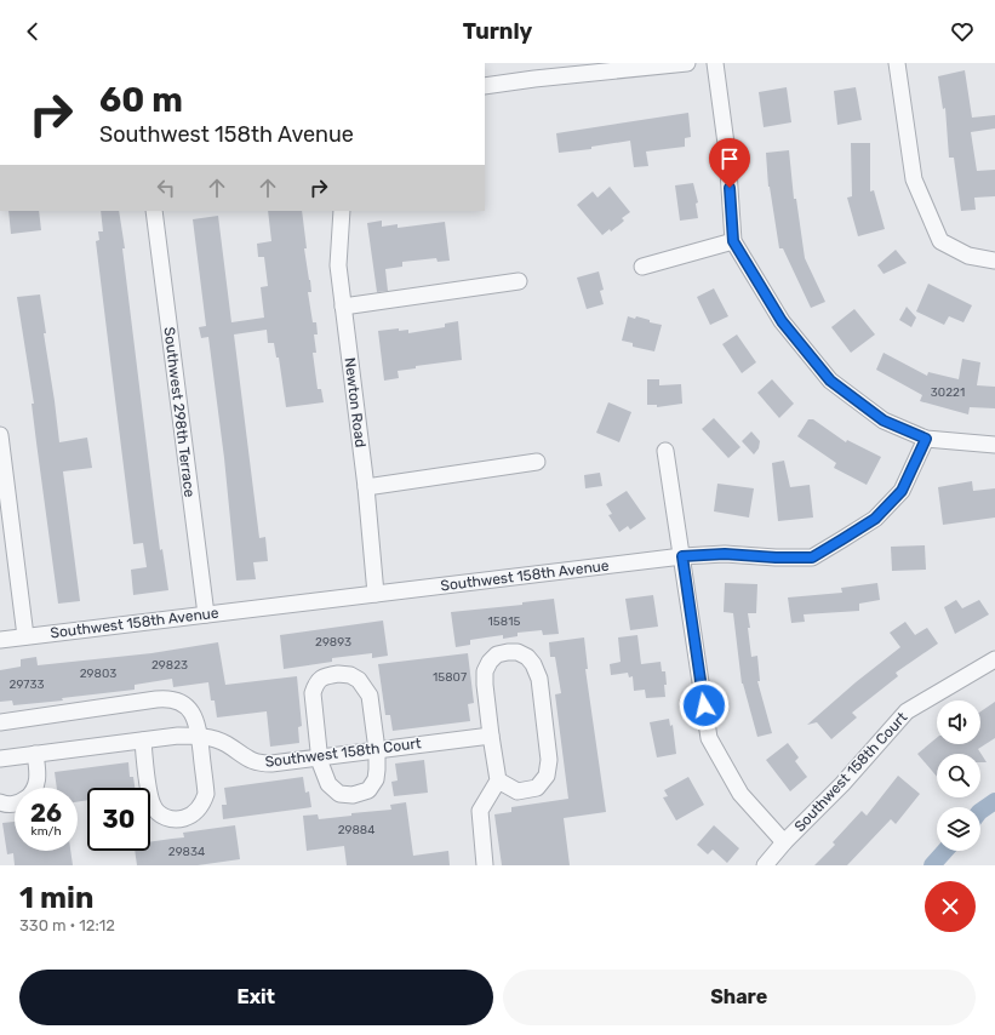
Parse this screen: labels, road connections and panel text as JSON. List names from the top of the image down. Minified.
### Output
{"streets":{"street":["Newton Road","Southwest 298th Terrace","Southwest 158th Avenue","Southwest 158th Court"]},"crossings":[["Newton Road","Southwest 158th Avenue"],["Southwest 298th Terrace","Southwest 158th Avenue"]],"house_numbers":["30221","15815","29893","29823","29803","15807","29733","29884","29834"],"page":{"header":"Turnly","turn":["60 m","Southwest 158th Avenue"],"speed":"26 km/h","limit":"30","heading":["1 min","330 m · 12:12"],"buttons":["Exit","Share"]}}
